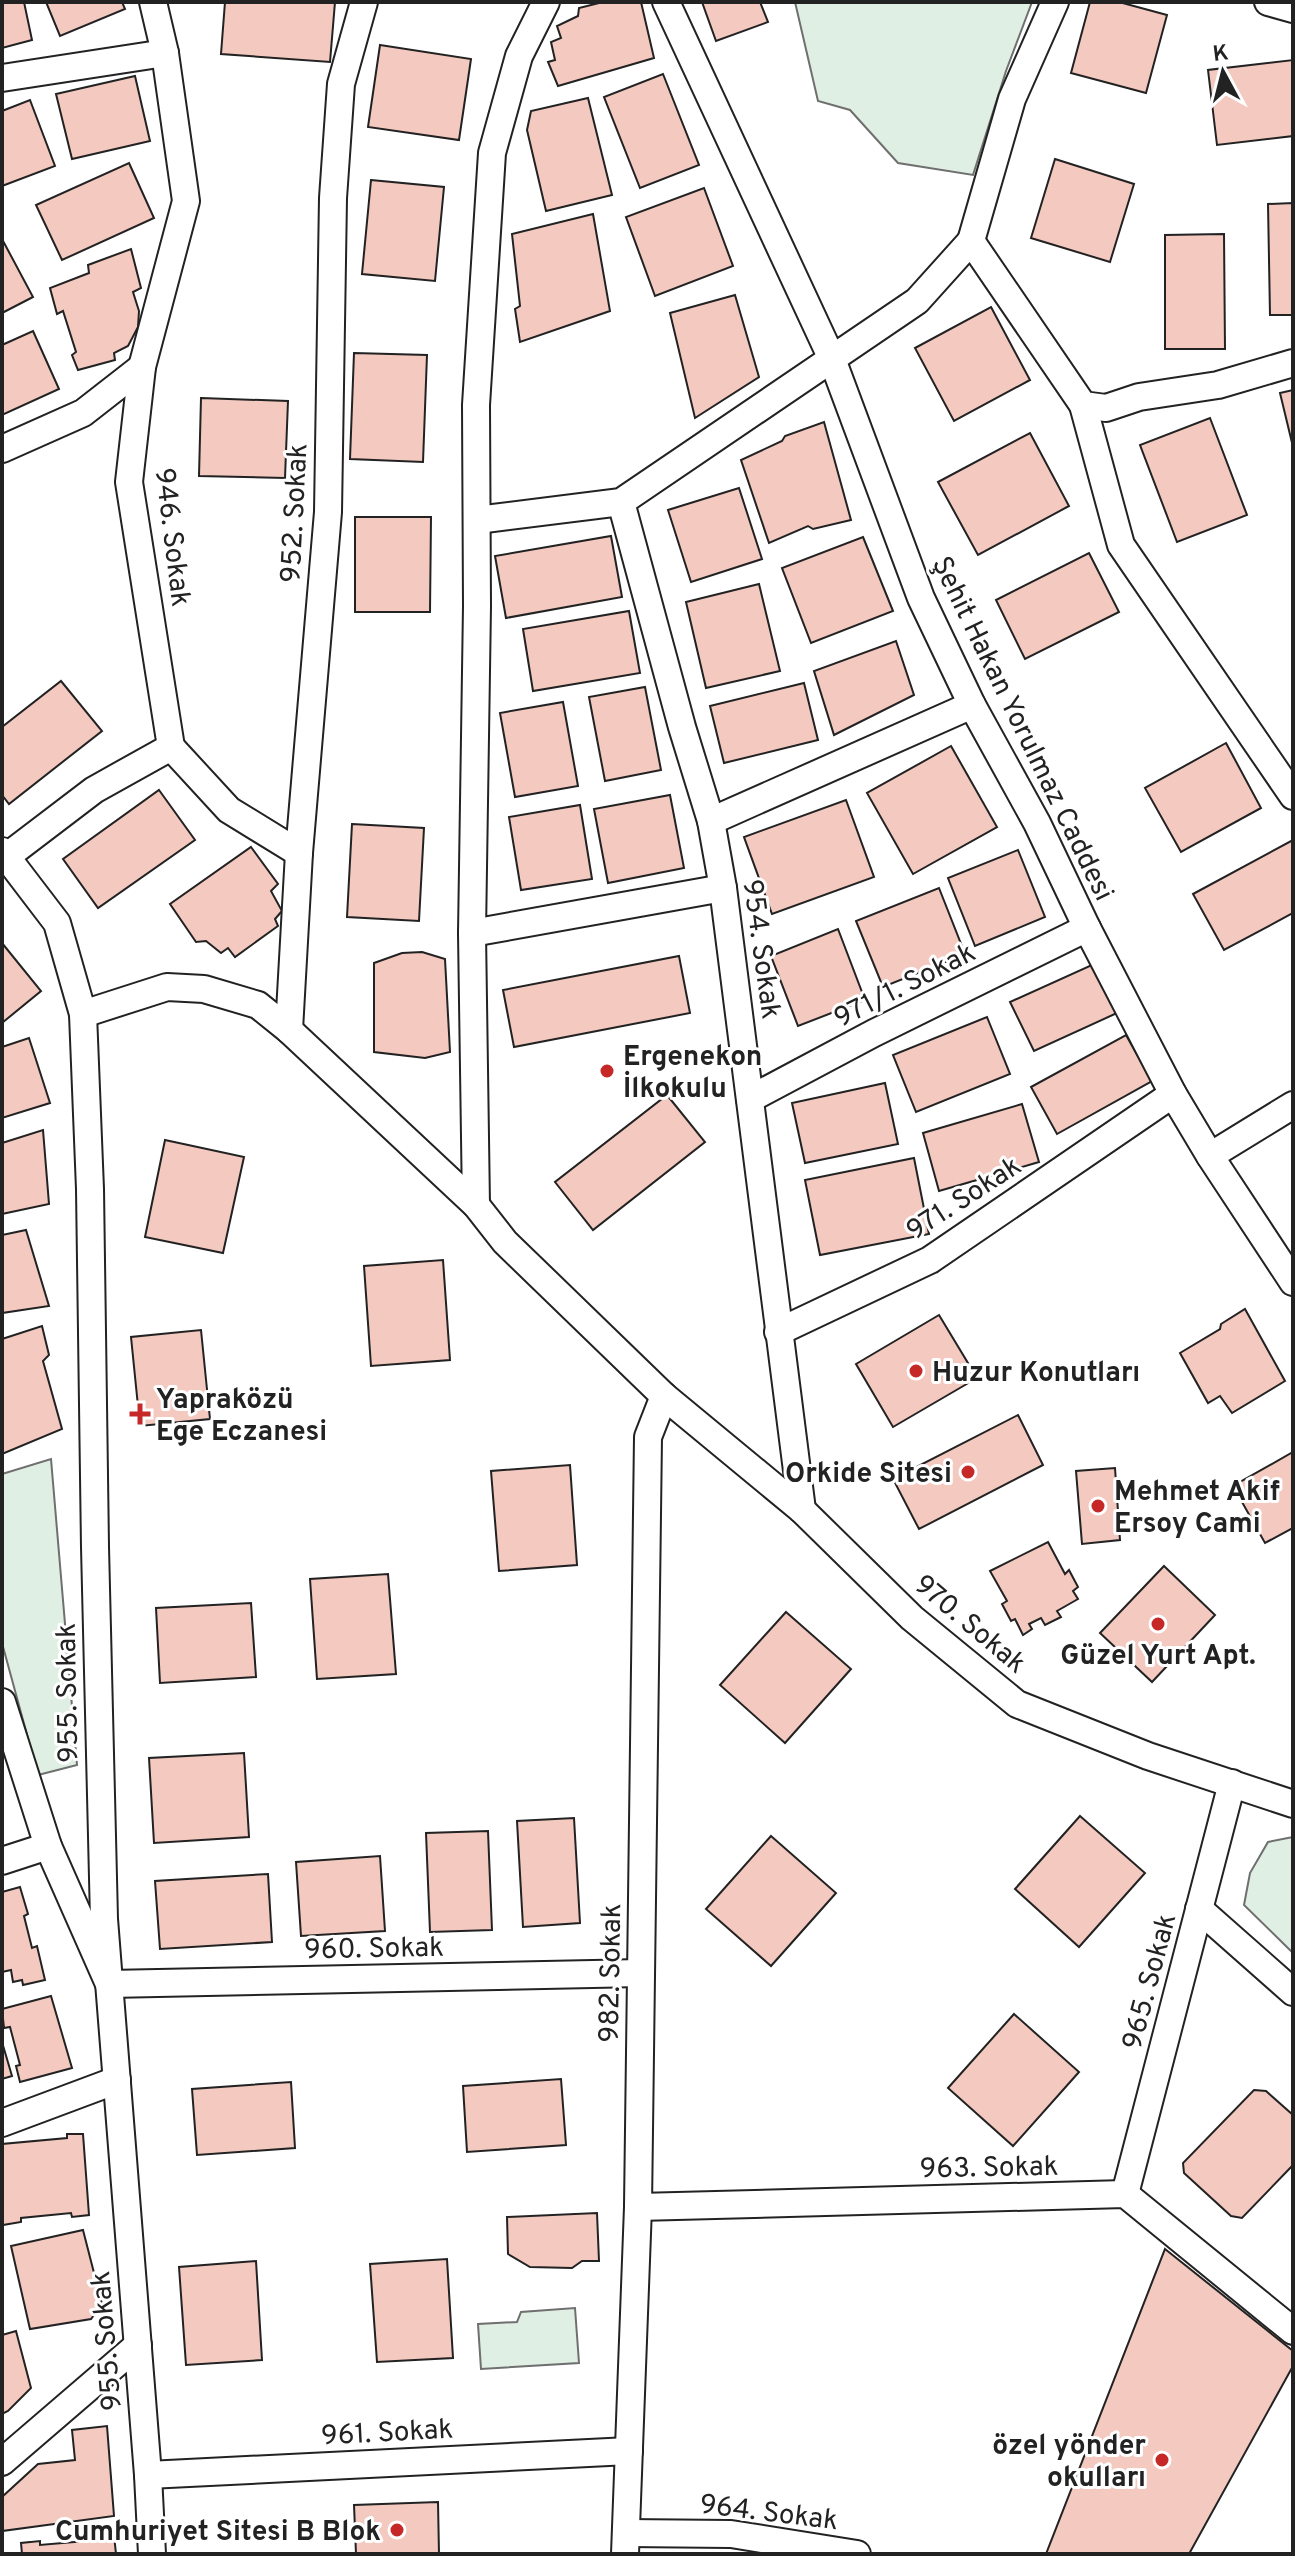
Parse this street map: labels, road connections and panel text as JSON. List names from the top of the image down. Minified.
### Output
{"streets":{"street":["952. Sokak","946. Sokak","Şehit Hakan Yorulmaz Caddesi","954. Sokak","971/1. Sokak","971. Sokak","970. Sokak","955. Sokak","960. Sokak","982. Sokak","965. Sokak","963. Sokak","961. Sokak","964. Sokak"]},"crossings":[["952. Sokak","970. Sokak"],["Şehit Hakan Yorulmaz Caddesi","971/1. Sokak"],["Şehit Hakan Yorulmaz Caddesi","971. Sokak"],["954. Sokak","971/1. Sokak"],["954. Sokak","971. Sokak"],["954. Sokak","970. Sokak"],["970. Sokak","955. Sokak"],["970. Sokak","982. Sokak"],["970. Sokak","965. Sokak"],["955. Sokak","960. Sokak"],["955. Sokak","961. Sokak"],["960. Sokak","982. Sokak"],["982. Sokak","963. Sokak"],["982. Sokak","961. Sokak"],["982. Sokak","964. Sokak"],["965. Sokak","963. Sokak"]],"places":{"other":["Ergenekon İlkokulu","Huzur Konutları","Orkide Sitesi","Mehmet Akif Ersoy Cami","Güzel Yurt Apt.","özel yönder okulları","Cumhuriyet Sitesi B Blok"],"health":["Yapraközü Ege Eczanesi"]},"north":"top"}
